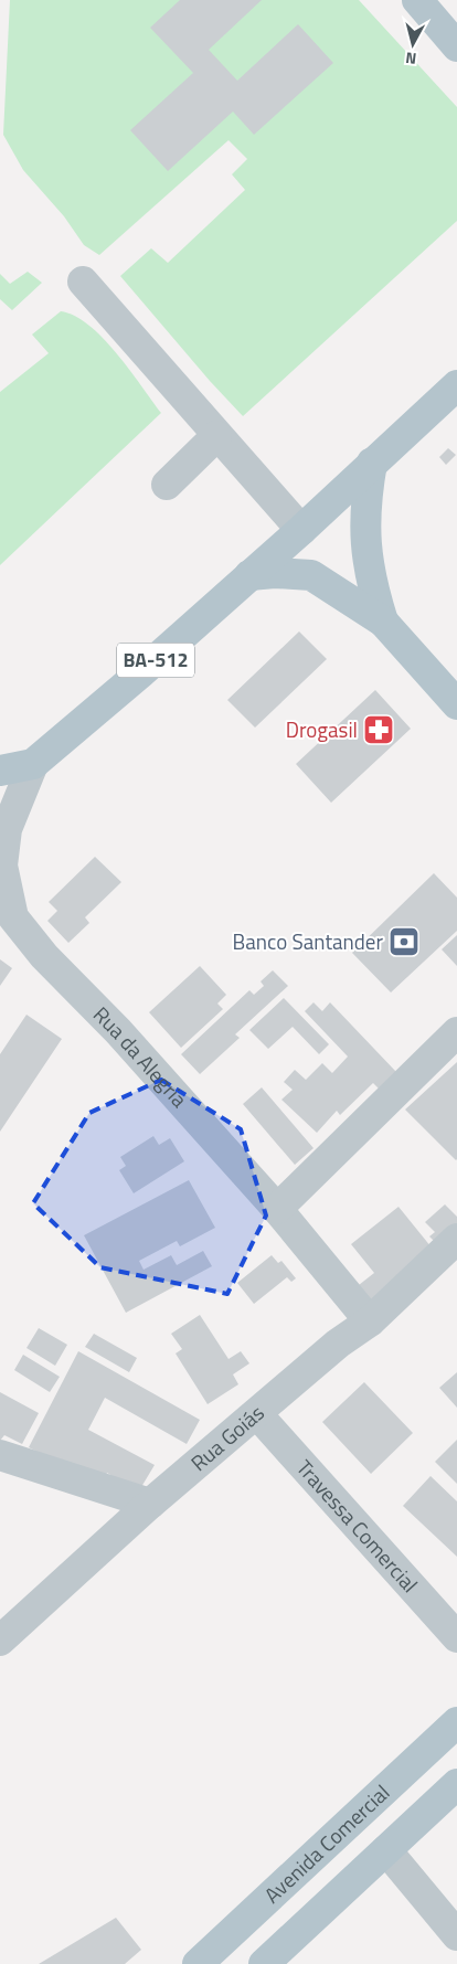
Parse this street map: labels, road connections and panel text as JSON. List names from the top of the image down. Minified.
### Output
{"streets":{"main road":["BA-512","Avenida Comercial"],"street":["Rua da Alegria","Rua Goiás","Travessa Comercial"]},"crossings":[["BA-512","Rua da Alegria"],["Rua da Alegria","Rua Goiás"],["Rua Goiás","Travessa Comercial"]],"places":{"pharmacy":["Drogasil"],"bank":["Banco Santander"]},"north":"bottom"}
